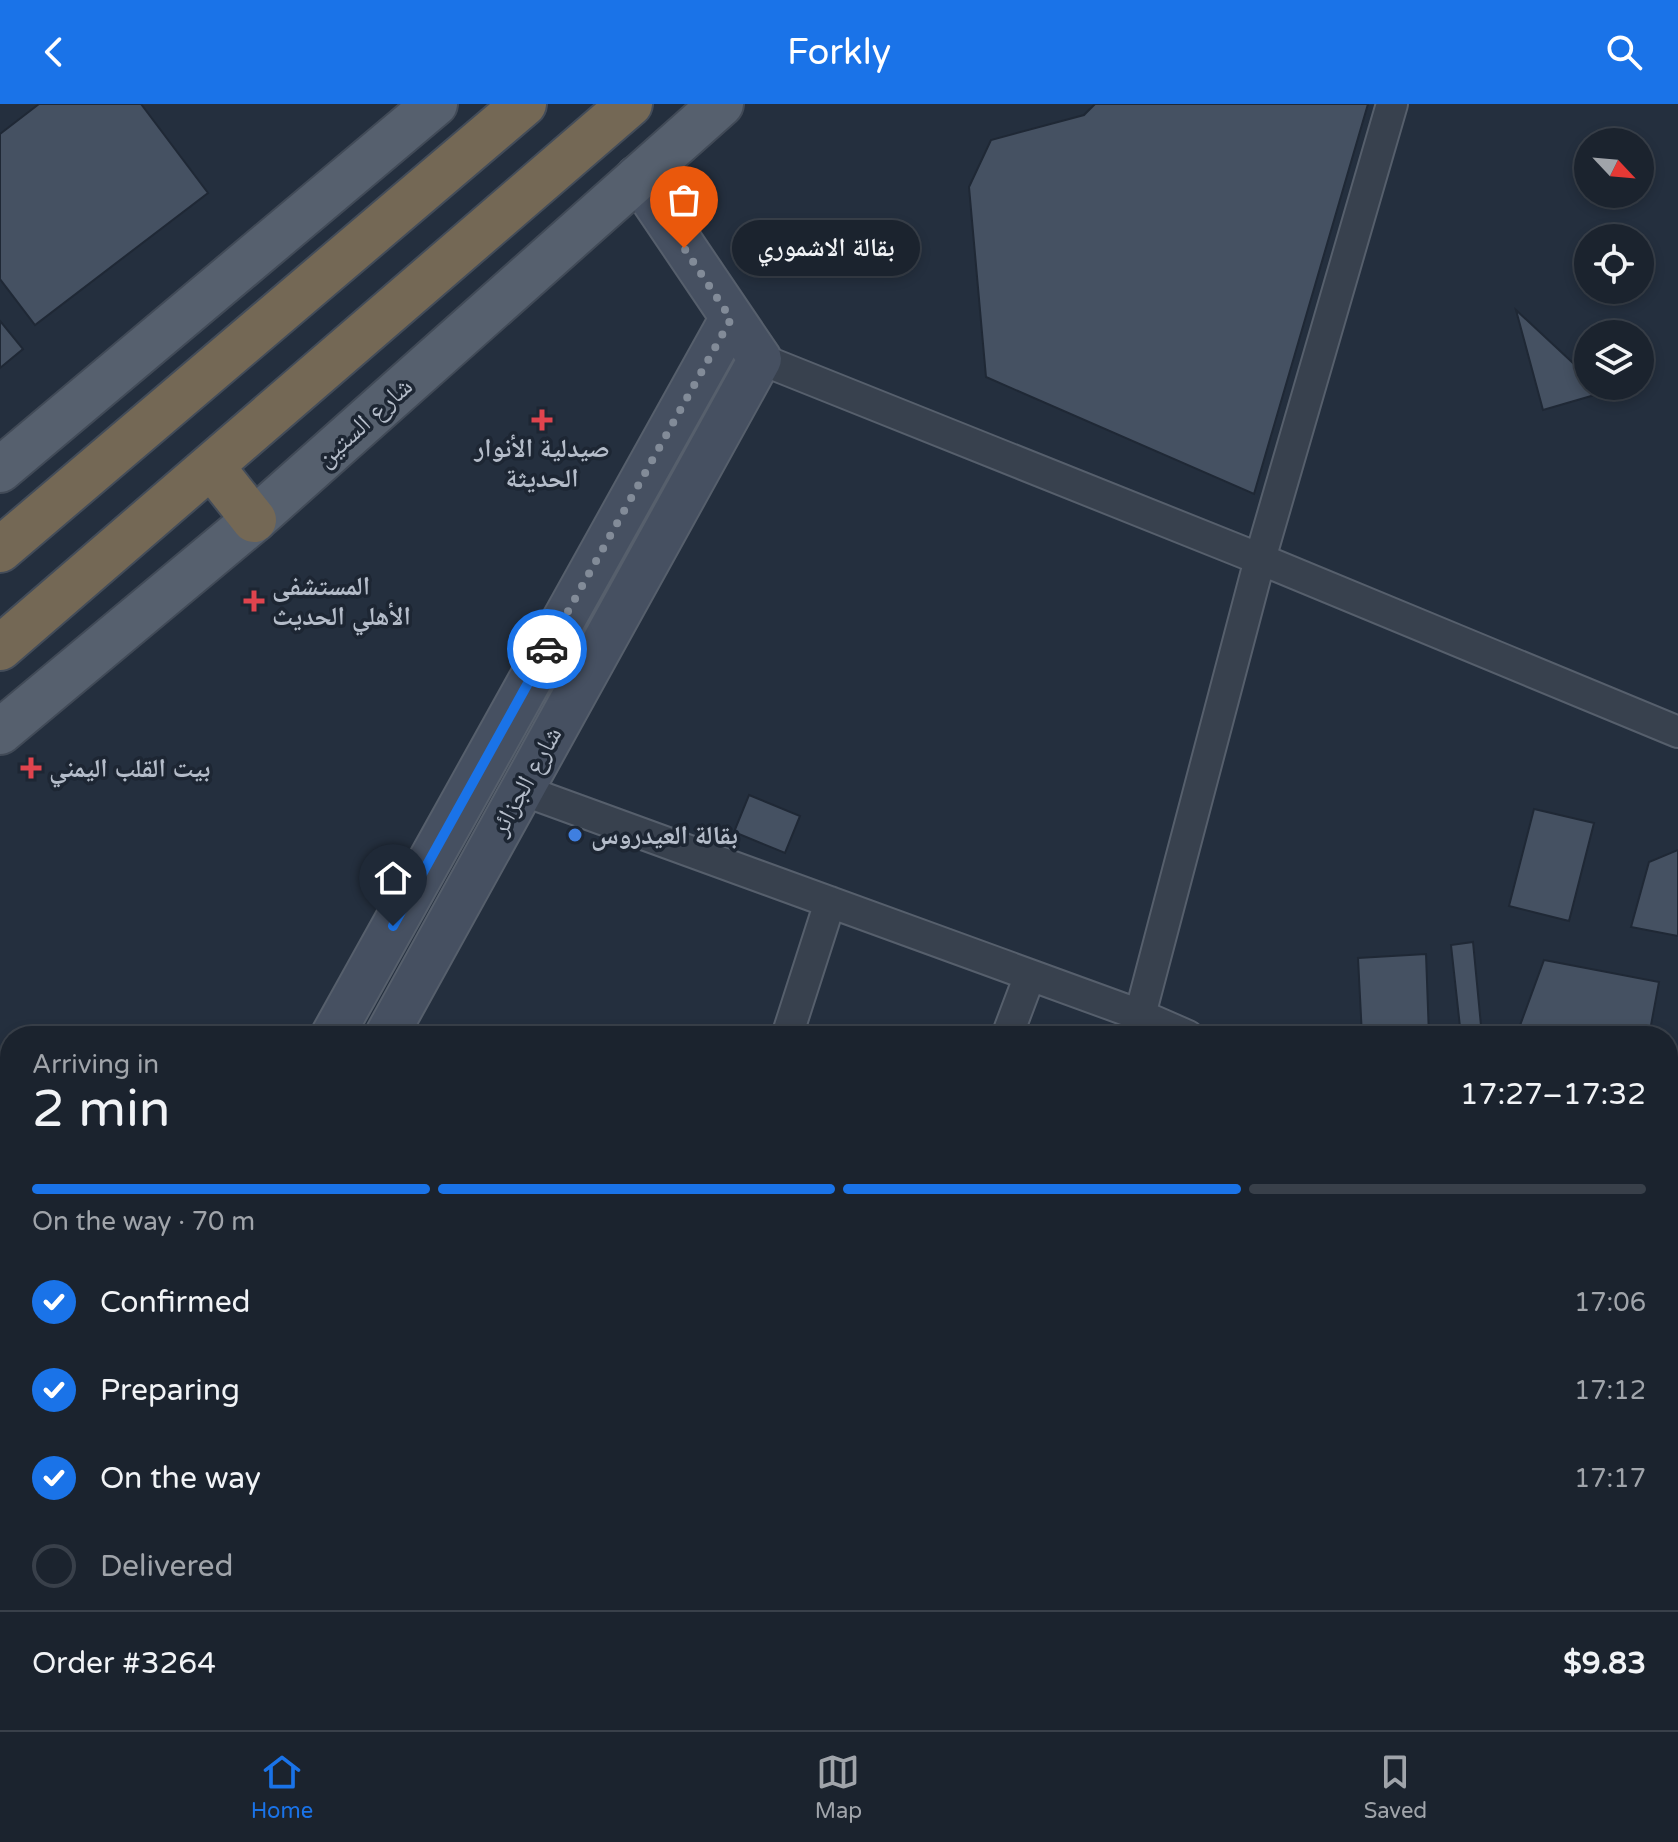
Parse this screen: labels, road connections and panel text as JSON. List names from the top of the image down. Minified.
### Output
{"streets":{"main road":["شارع الستين","شارع الجزائر"]},"places":{"other":["بقالة الاشموري","بقالة العيدروس"],"health":["صيدلية الأنوار الحديثة","المستشفى الأهلي الحديث","بيت القلب اليمني"]},"north":"bottom right","page":{"header":"Forkly","bubble":"بقالة الاشموري","heading":["2 min","Arriving in","17:27–17:32"],"panel":["Order #3264","$9.83"],"bar":"On the way · 70 m","list":[["Confirmed","17:06"],["Preparing","17:12"],["On the way","17:17"],"Delivered"],"tabs":["Home","Map","Saved"]}}
